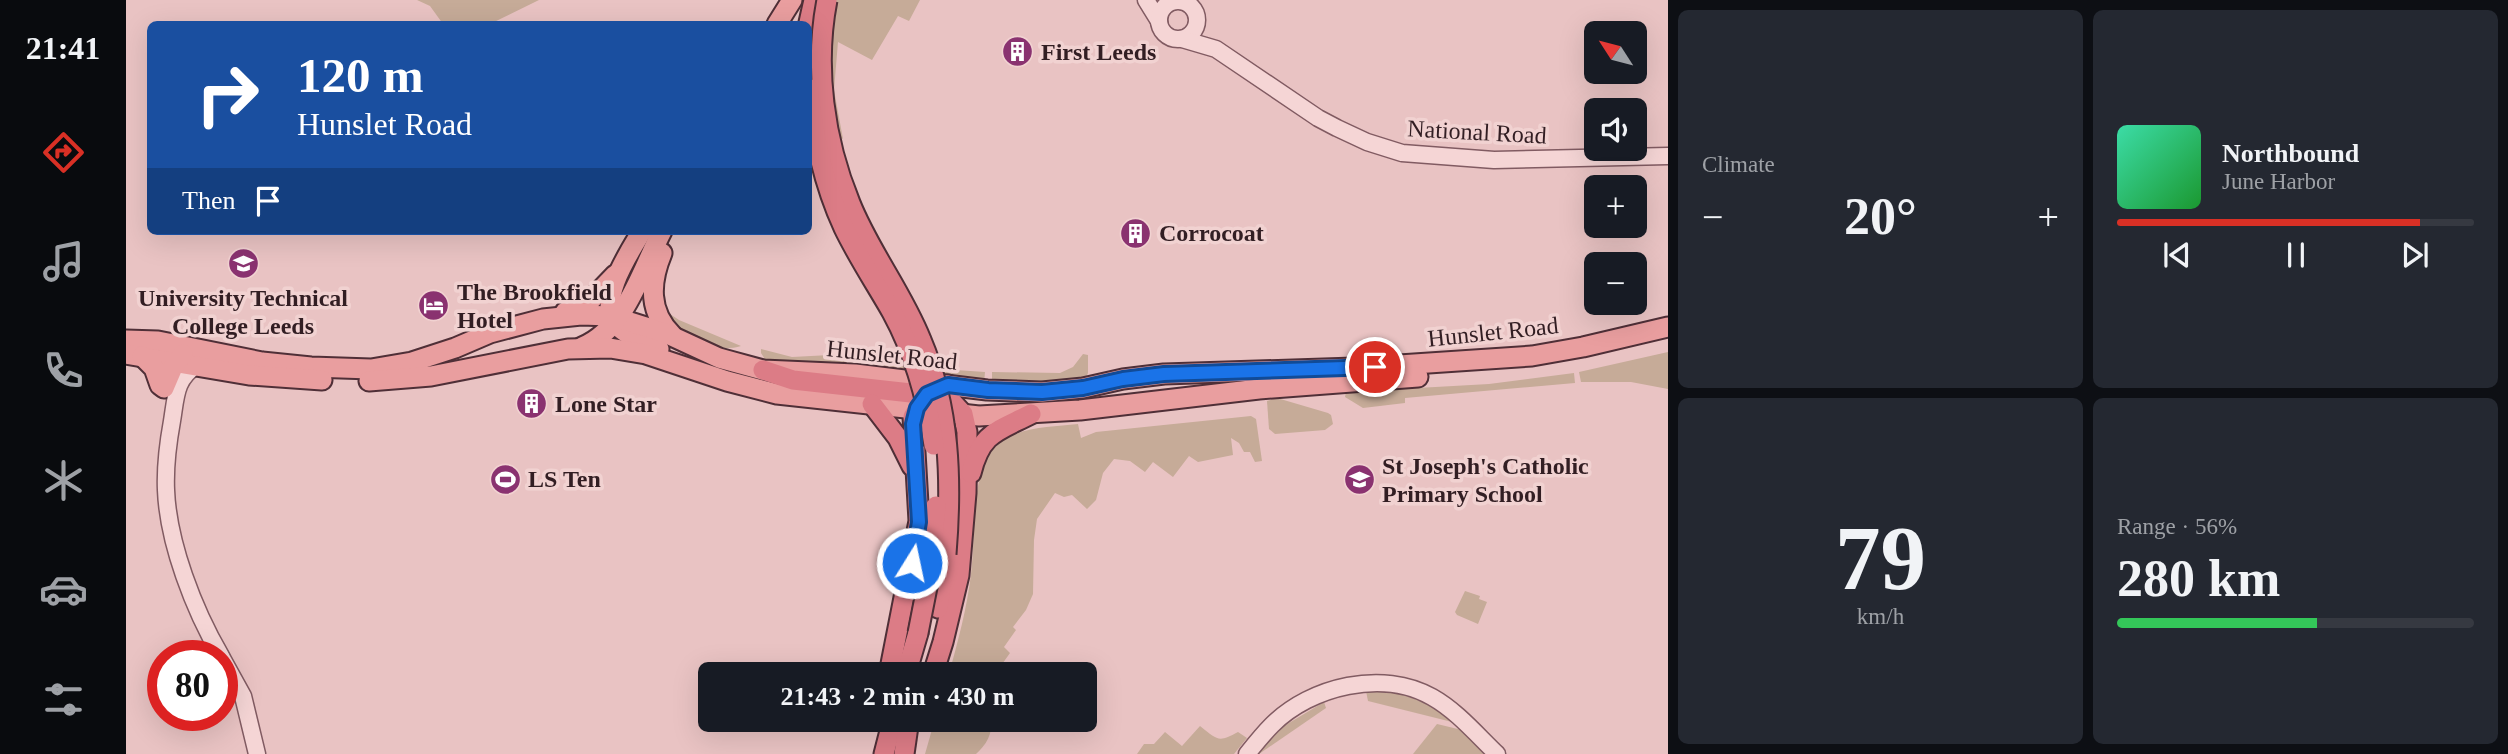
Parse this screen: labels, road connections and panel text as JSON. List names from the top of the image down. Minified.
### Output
{"streets":{"main road":["Hunslet Road"],"street":["National Road"]},"places":{"building":["First Leeds","Corrocoat","Lone Star"],"school or university":["University Technical College Leeds","St Joseph's Catholic Primary School"],"hotel":["The Brookfield Hotel"],"sports":["LS Ten"]},"north":"top left","page":{"tabs":"21:41","tile":["Climate",["79","km/h"],["Range · 56%","280 km"]],"map_buttons":["+","−"],"turn":["120 m","Hunslet Road"],"song":["Northbound","June Harbor"],"then":"Then","heat":["−","20°","+"],"limit":"80","trip":"21:43 · 2 min · 430 m"}}
